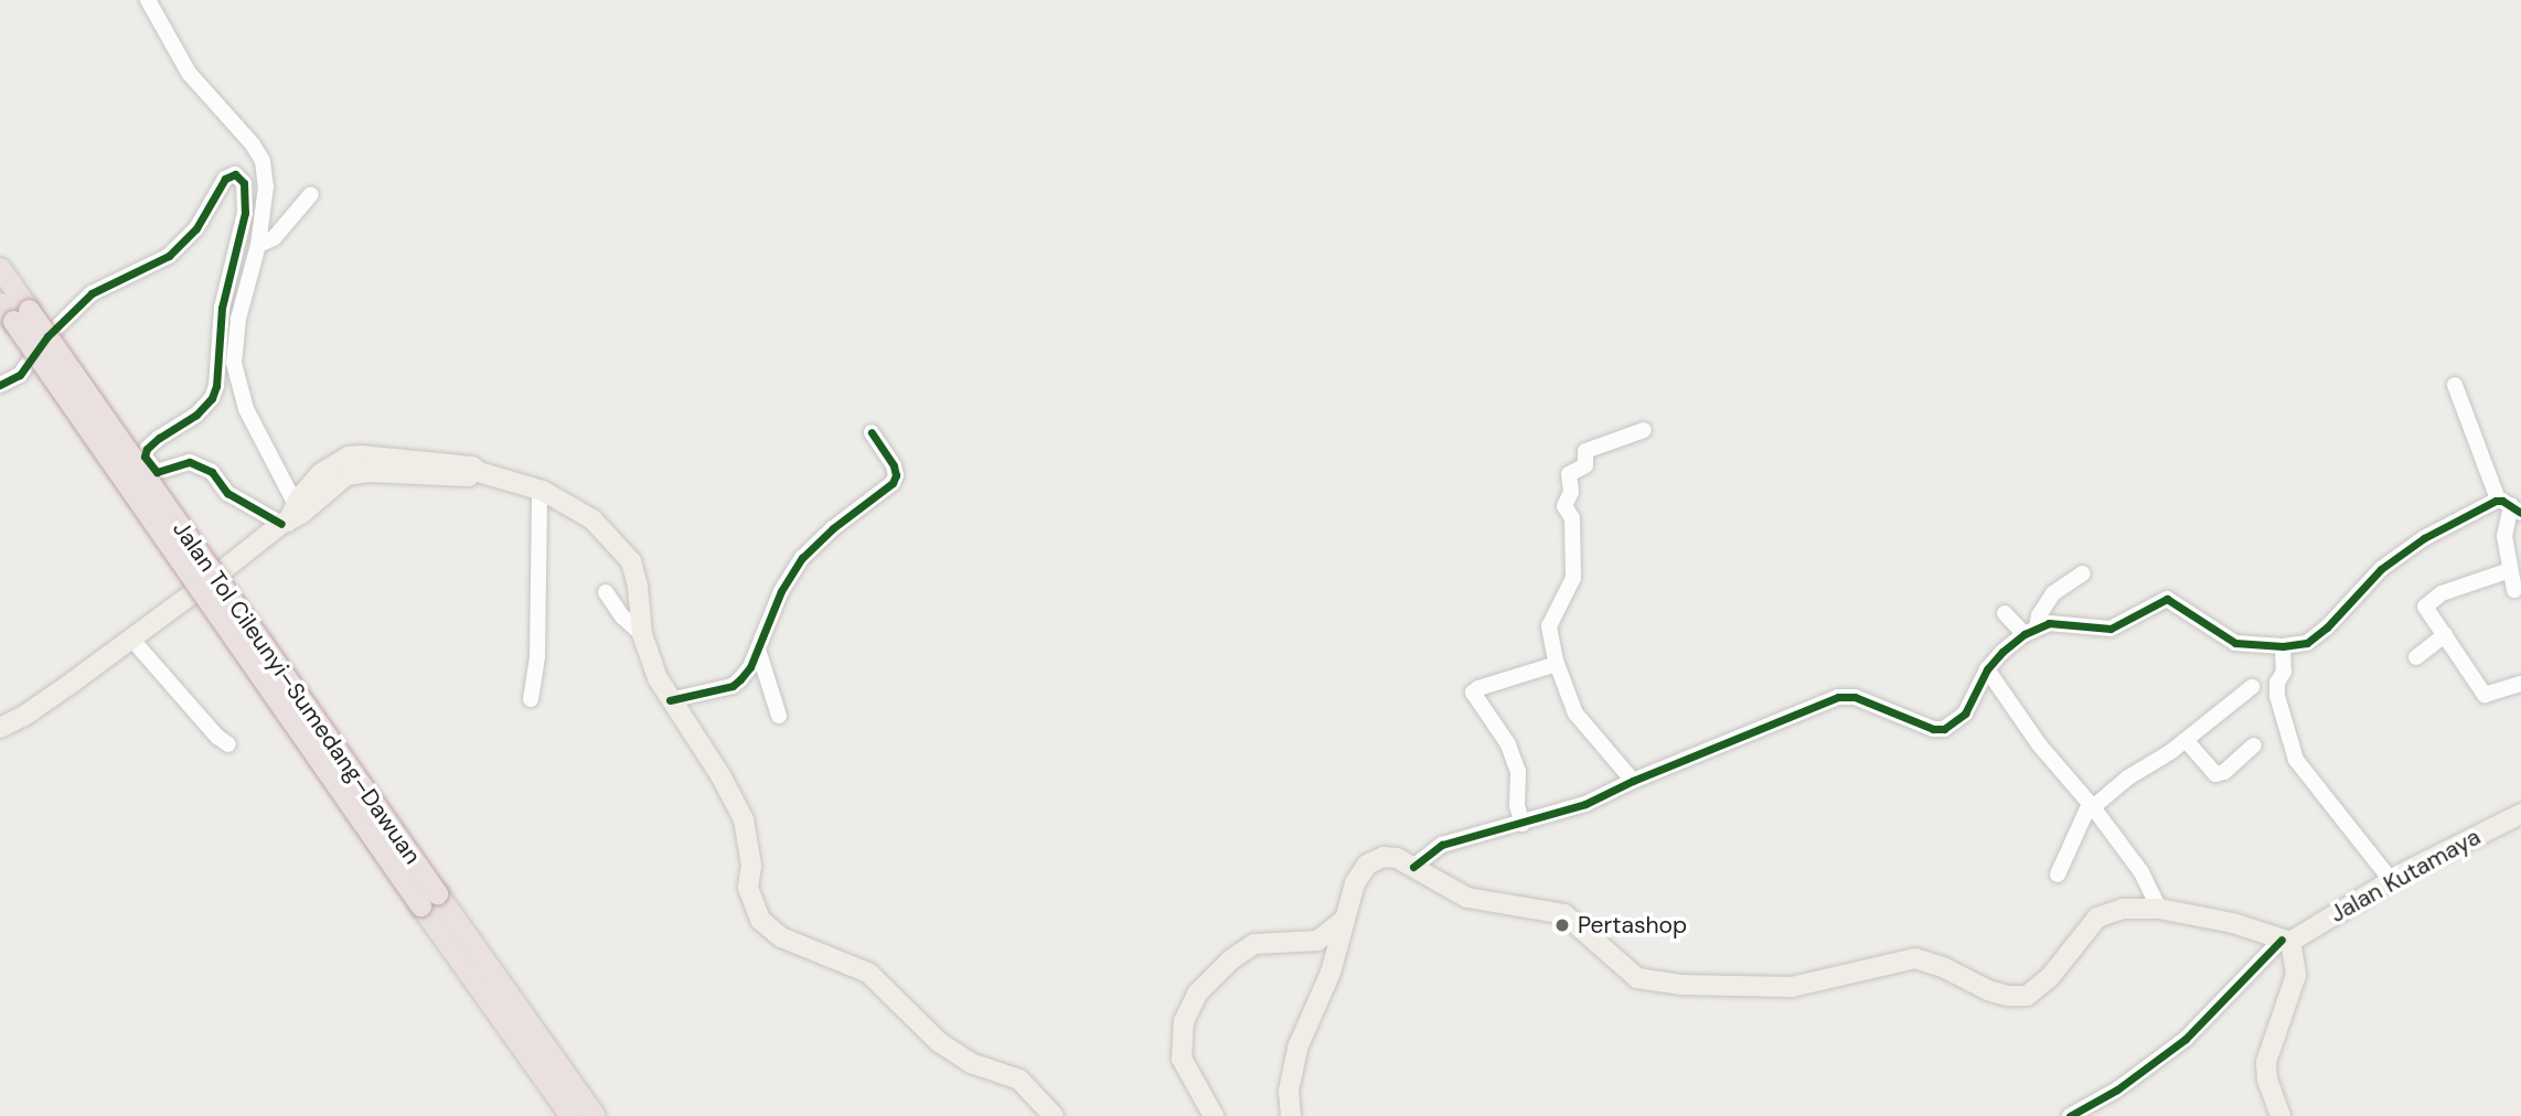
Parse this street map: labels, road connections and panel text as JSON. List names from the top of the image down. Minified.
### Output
{"streets":{"highway":["Jalan Tol Cileunyi–Sumedang–Dawuan"],"main road":["Jalan Kutamaya"]},"places":["Pertashop"]}
